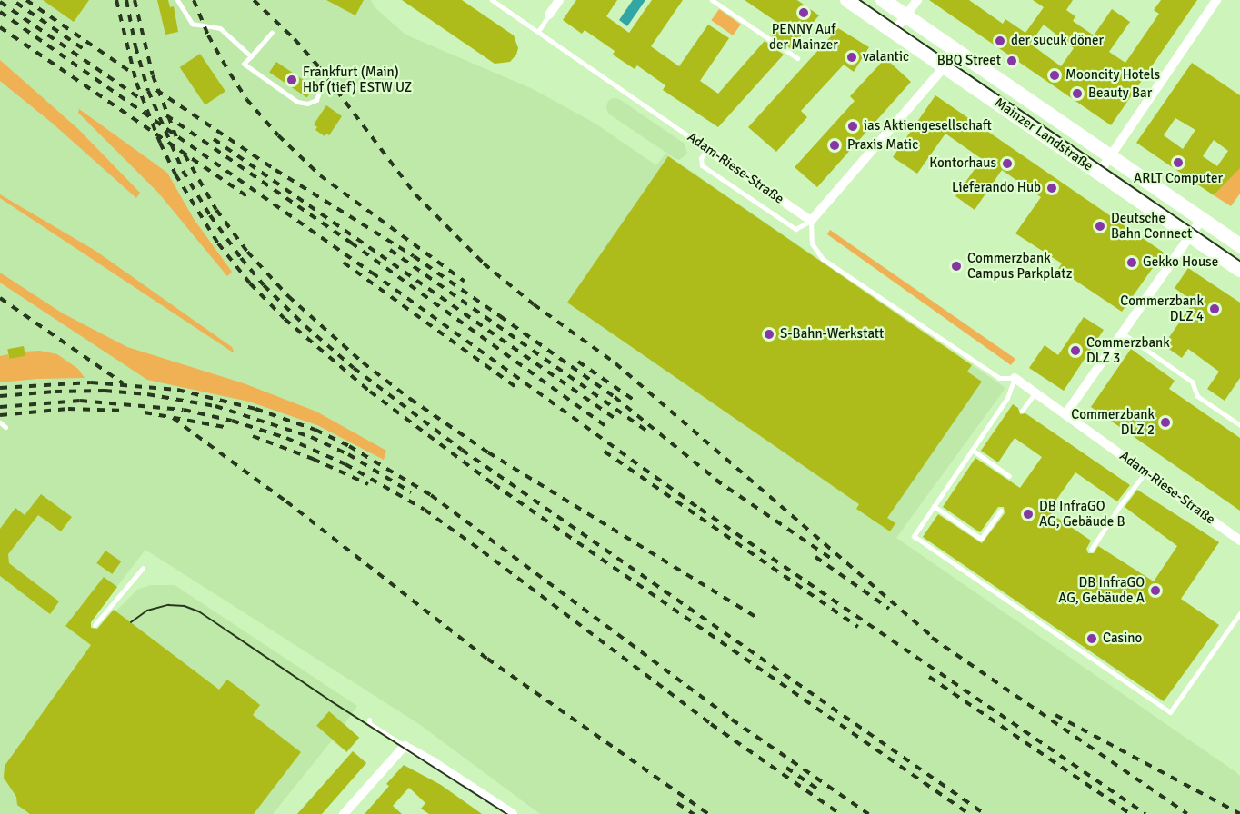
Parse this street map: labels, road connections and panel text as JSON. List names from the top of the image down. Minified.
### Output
{"streets":{"main road":["Mainzer Landstraße"],"street":["Adam-Riese-Straße"]},"places":["PENNY Auf der Mainzer","der sucuk döner","valantic","BBQ Street","Mooncity Hotels","Frankfurt (Main) Hbf (tief) ESTW UZ","Beauty Bar","ias Aktiengesellschaft","Praxis Matic","ARLT Computer","Kontorhaus","Lieferando Hub","Deutsche Bahn Connect","Gekko House","Commerzbank Campus Parkplatz","Commerzbank DLZ 4","S-Bahn-Werkstatt","Commerzbank DLZ 3","Commerzbank DLZ 2","DB InfraGO AG, Gebäude B","DB InfraGO AG, Gebäude A","Casino"]}
